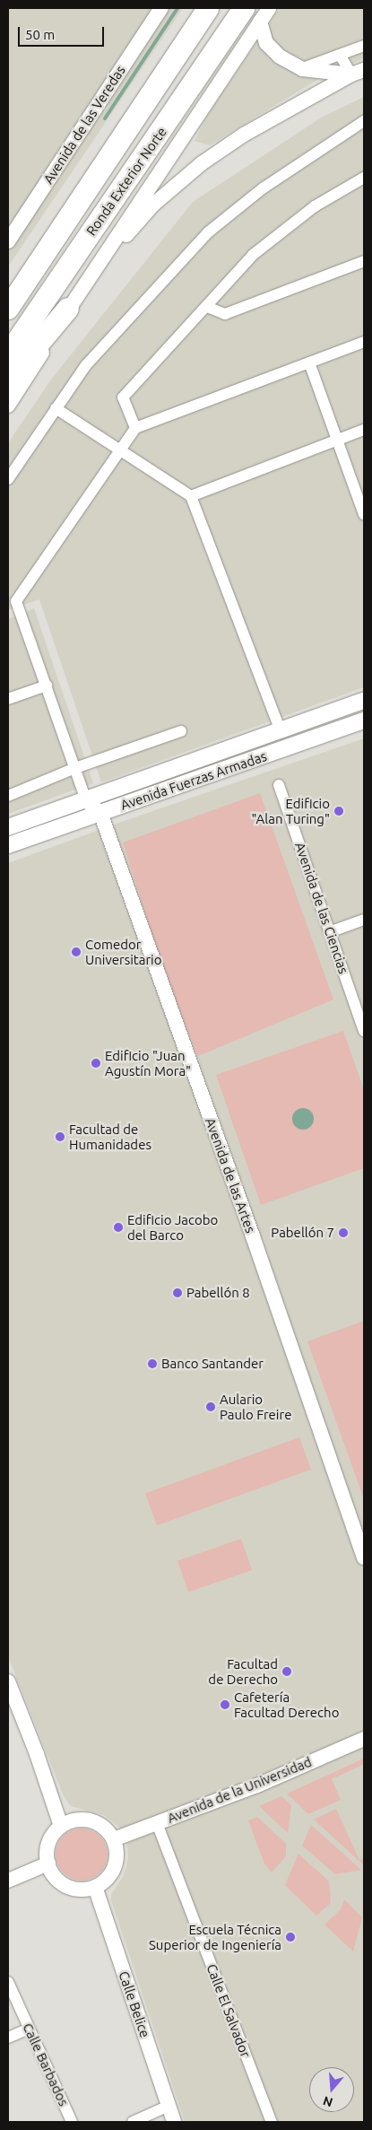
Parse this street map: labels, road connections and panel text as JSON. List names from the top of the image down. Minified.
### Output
{"streets":{"highway":["Ronda Exterior Norte"],"main road":["Avenida Fuerzas Armadas"],"street":["Avenida de las Veredas","Avenida de las Ciencias","Avenida de las Artes","Avenida de la Universidad","Calle Belice","Calle El Salvador","Calle Barbados"]},"crossings":[["Avenida Fuerzas Armadas","Avenida de las Artes"],["Avenida de la Universidad","Calle Belice"],["Avenida de la Universidad","Calle El Salvador"]],"places":["Edificio \"Alan Turing\"","Comedor Universitario","Edificio \"Juan Agustín Mora\"","Facultad de Humanidades","Edificio Jacobo del Barco","Pabellón 7","Pabellón 8","Banco Santander","Aulario Paulo Freire","Facultad de Derecho","Cafetería Facultad Derecho","Escuela Técnica Superior de Ingeniería"],"scale_bar":"50 m","north":"bottom"}
